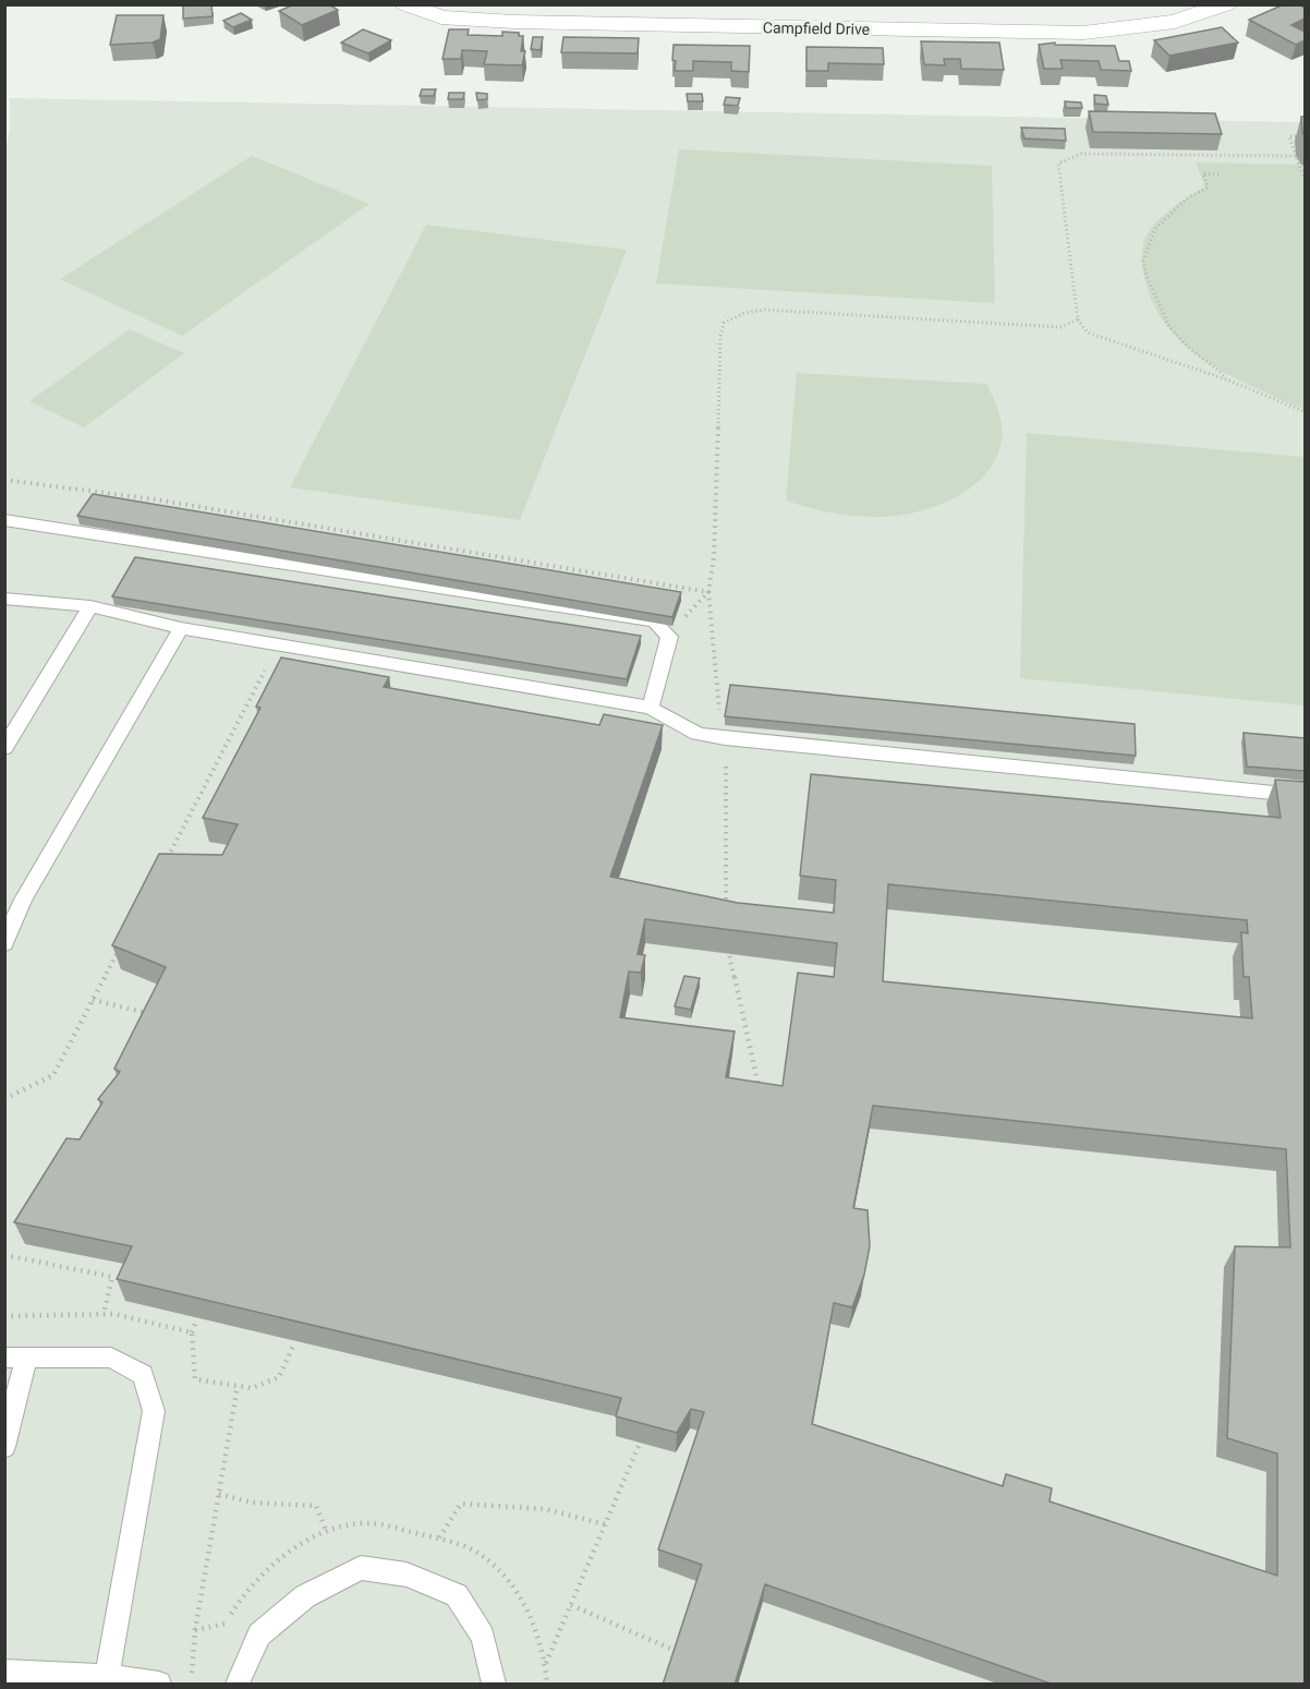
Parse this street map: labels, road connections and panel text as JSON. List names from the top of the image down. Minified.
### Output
{"streets":{"street":["Campfield Drive"]}}
